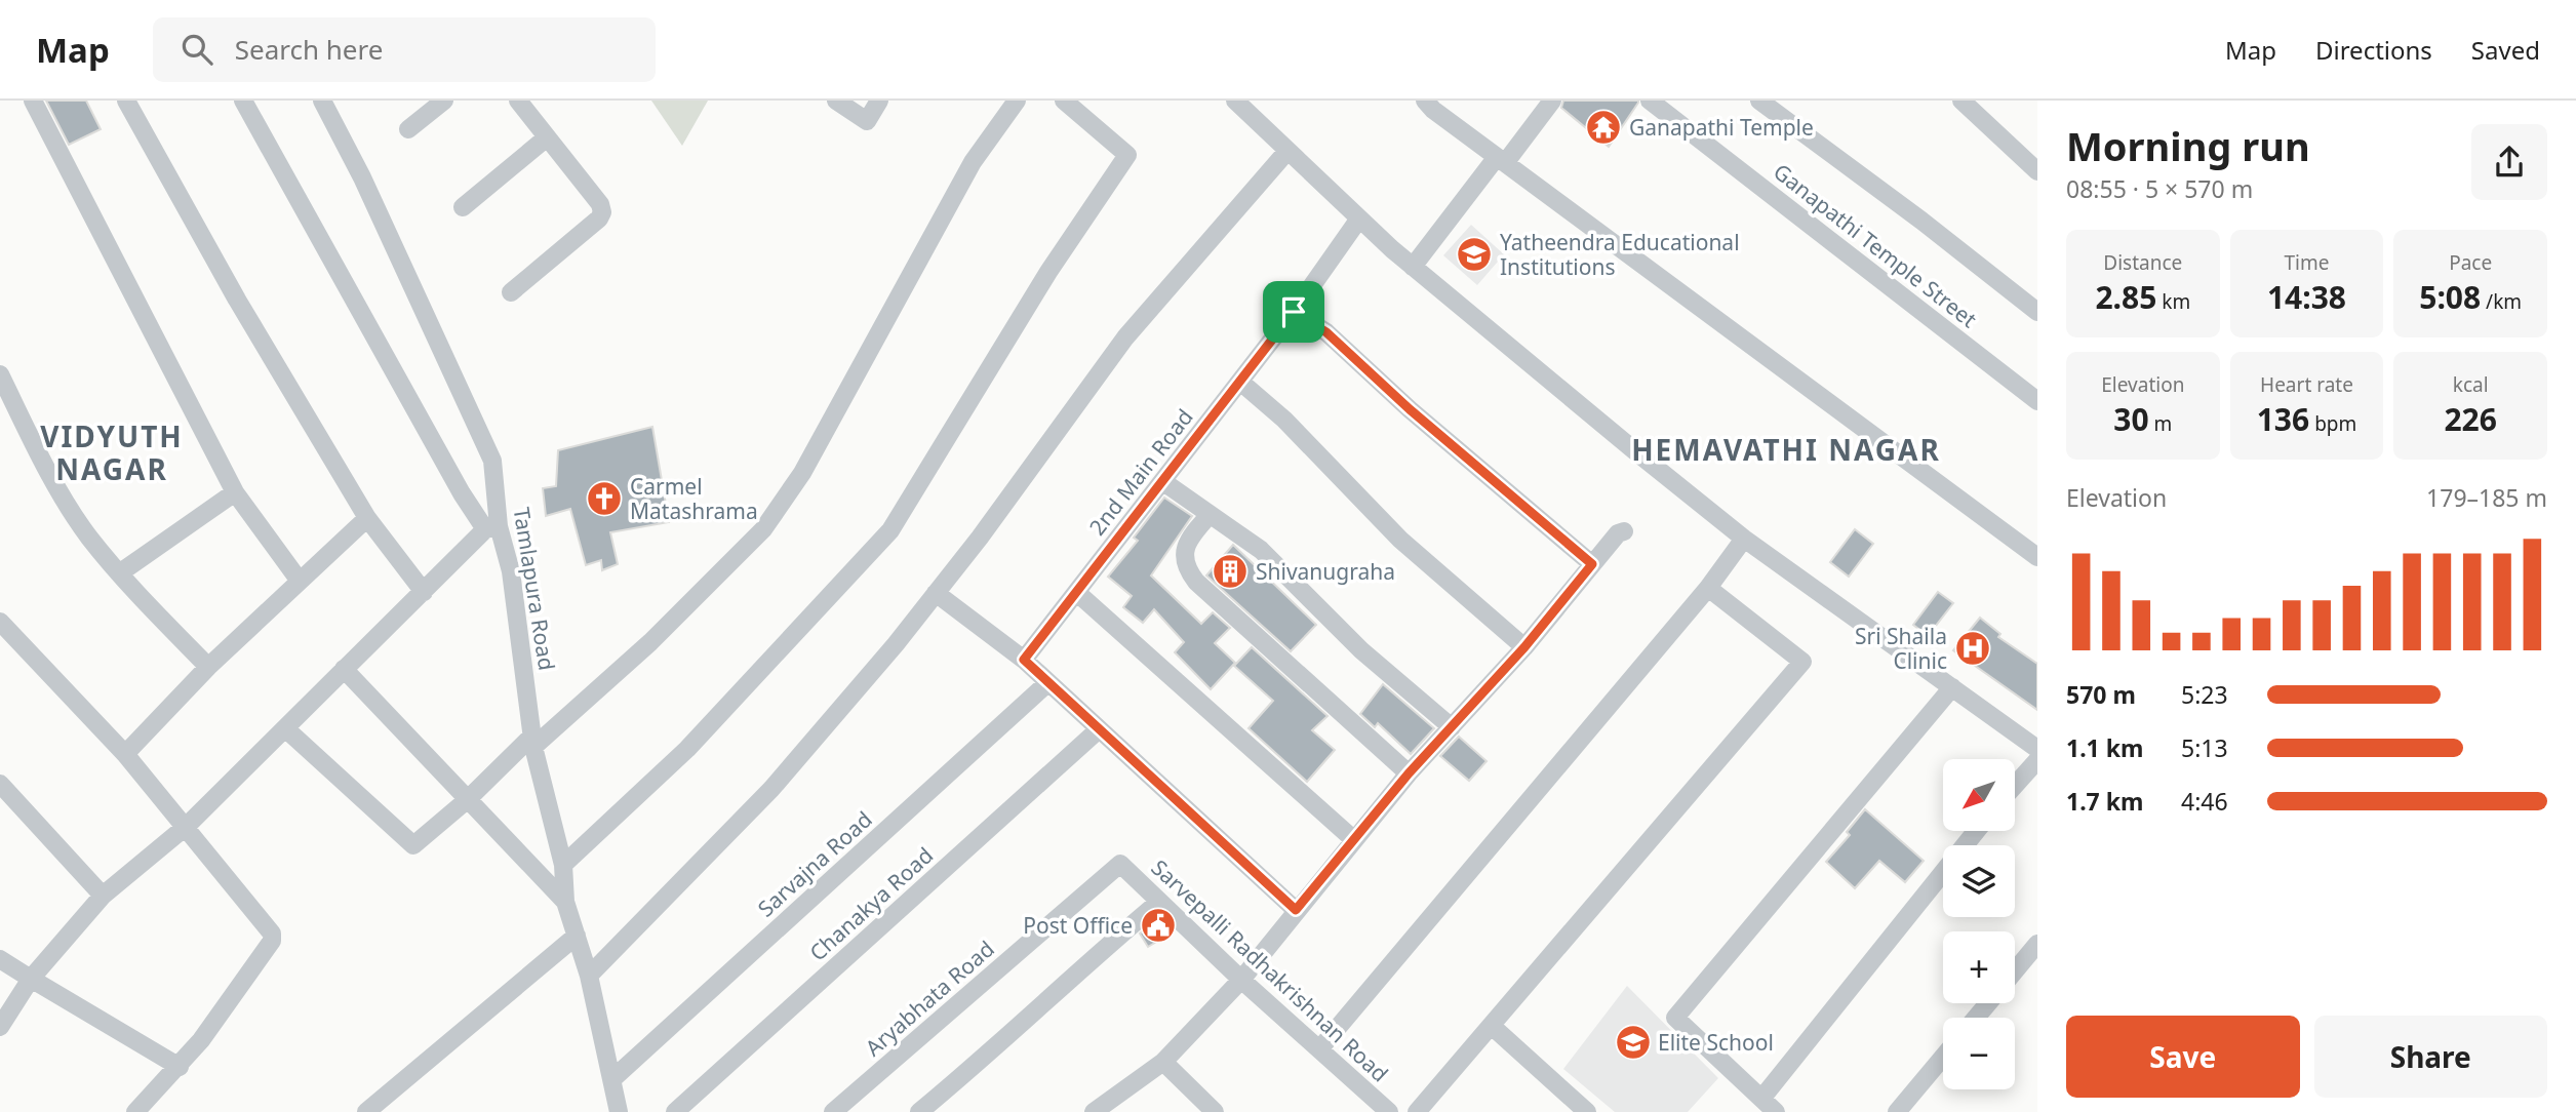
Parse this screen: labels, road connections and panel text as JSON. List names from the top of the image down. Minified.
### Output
{"streets":{"street":["Ganapathi Temple Street","2nd Main Road","Tamlapura Road","Sarvajna Road","Chanakya Road","Sarvepalli Radhakrishnan Road","Aryabhata Road"]},"crossings":[["Tamlapura Road","Sarvajna Road"],["Sarvepalli Radhakrishnan Road","Aryabhata Road"]],"districts":["VIDYUTH NAGAR","HEMAVATHI NAGAR"],"places":{"temple":["Ganapathi Temple"],"school or university":["Yatheendra Educational Institutions","Elite School"],"church":["Carmel Matashrama"],"building":["Shivanugraha"],"hospital":["Sri Shaila Clinic"],"public building":["Post Office"]},"north":"bottom left","page":{"header":"Map","search":"Search here","nav":["Map","Directions","Saved"],"heading":["Morning run","08:55 · 5 × 570 m"],"stats":[["Distance","2.85 km"],["Time","14:38"],["Pace","5:08 /km"],["Elevation","30 m"],["Heart rate","136 bpm"],["kcal","226"]],"chart":["Elevation","179–185 m"],"list":[{"name":"570 m","note":"5:23"},{"name":"1.1 km","note":"5:13"},{"name":"1.7 km","note":"4:46"}],"map_buttons":["+","−"],"buttons":["Save","Share"]}}
